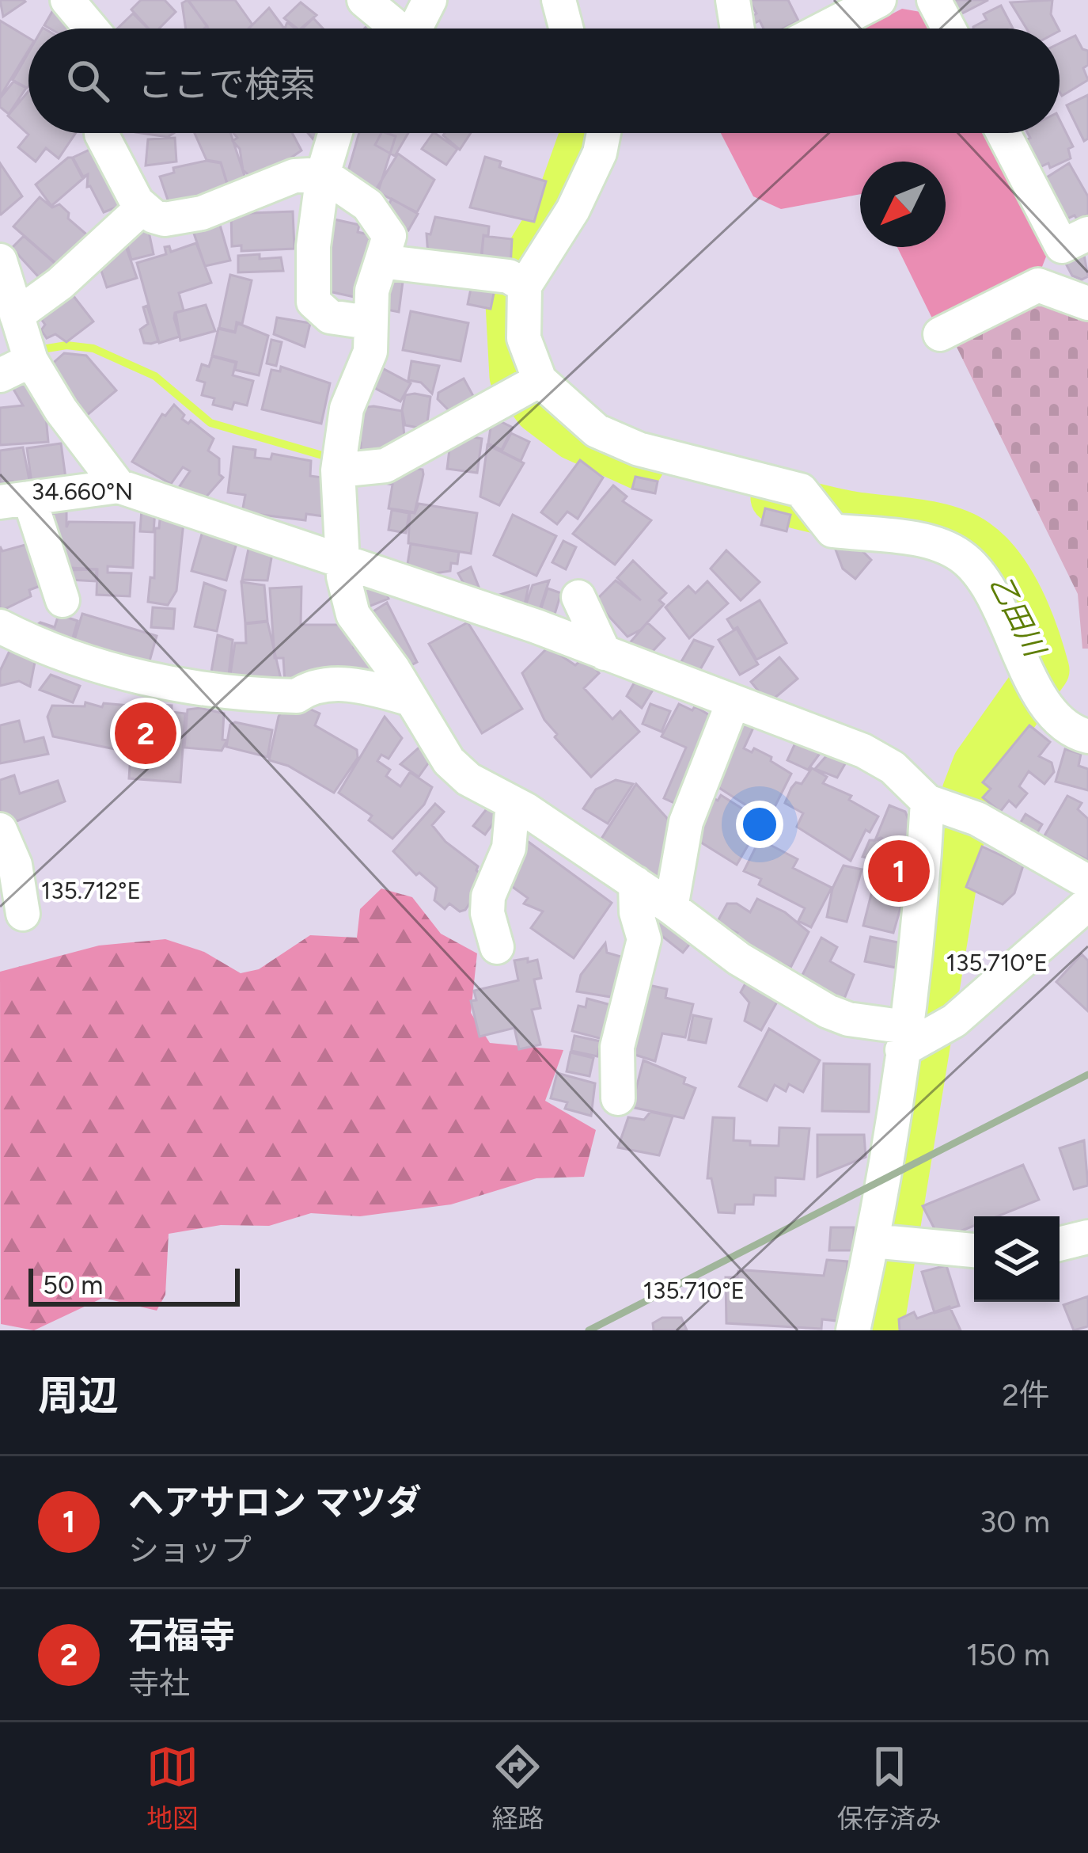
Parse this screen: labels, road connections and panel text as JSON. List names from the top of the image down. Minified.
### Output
{"water":["乙田川"],"scale_bar":"50 m","north":"bottom left","page":{"search":"ここで検索","pins":["2","1"],"scale":"50 m","heading":["周辺","2件"],"list":[{"mark":"1","name":"ヘアサロン マツダ","note":"ショップ","value":"30 m"},{"mark":"2","name":"石福寺","note":"寺社","value":"150 m"}],"nav":["地図","経路","保存済み"]},"coordinates":["34.660°N","135.712°E","135.710°E"]}
